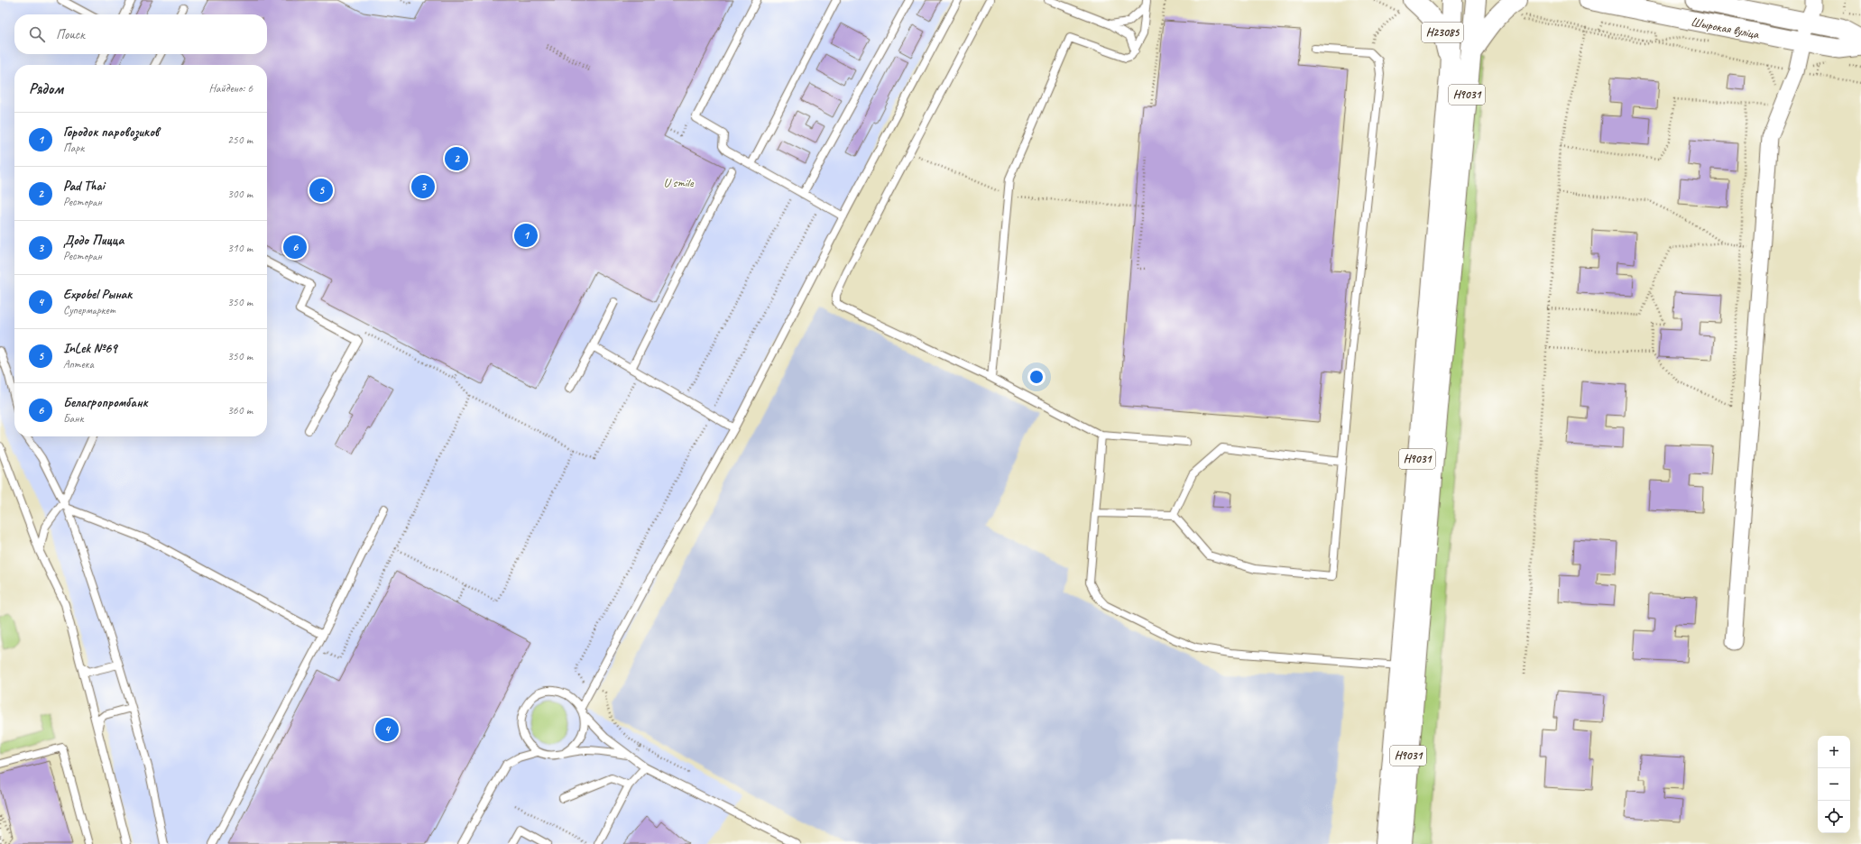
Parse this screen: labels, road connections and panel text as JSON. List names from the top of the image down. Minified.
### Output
{"streets":{"main road":["Н23085","Н9031"],"street":["Шырокая вуліца"]},"crossings":[["Н23085","Н9031"]],"parks":["U smile"],"page":{"search":"Поиск","heading":["Рядом","Найдено: 6"],"list":[{"mark":"1","name":"Городок паровозиков","note":"Парк","value":"250 m"},{"mark":"2","name":"Pad Thai","note":"Ресторан","value":"300 m"},{"mark":"3","name":"Додо Пицца","note":"Ресторан","value":"310 m"},{"mark":"4","name":"Expobel Рынак","note":"Супермаркет","value":"350 m"},{"mark":"5","name":"InLek №69","note":"Аптека","value":"350 m"},{"mark":"6","name":"Белагропромбанк","note":"Банк","value":"360 m"}],"pins":["2","3","5","1","6","4"],"map_buttons":["+","−"]}}
